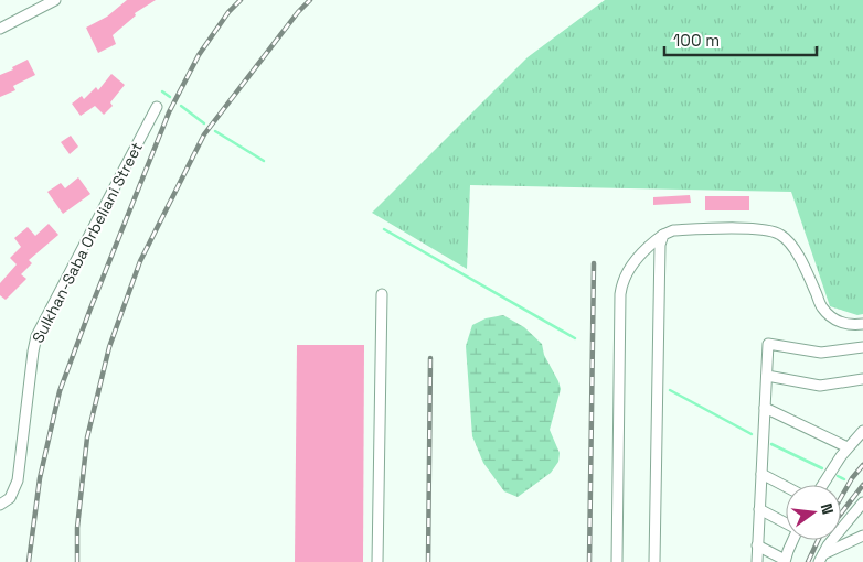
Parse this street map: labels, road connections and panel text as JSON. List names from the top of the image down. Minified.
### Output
{"streets":{"street":["Sulkhan-Saba Orbeliani Street"]},"scale_bar":"100 m","north":"right"}
